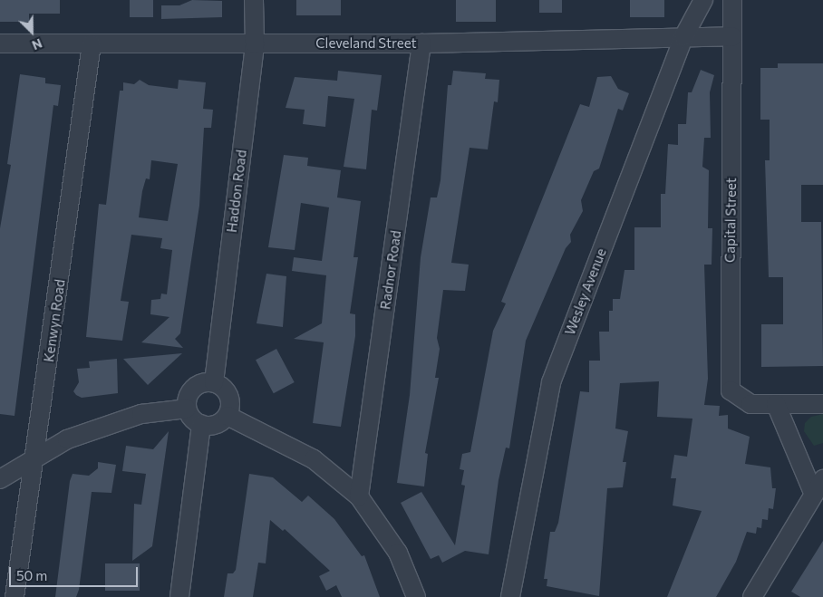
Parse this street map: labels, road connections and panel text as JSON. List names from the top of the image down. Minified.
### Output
{"streets":{"street":["Cleveland Street","Haddon Road","Capital Street","Radnor Road","Wesley Avenue","Kenwyn Road"]},"crossings":[["Cleveland Street","Haddon Road"],["Cleveland Street","Capital Street"],["Cleveland Street","Radnor Road"],["Cleveland Street","Wesley Avenue"],["Cleveland Street","Kenwyn Road"]],"scale_bar":"50 m","north":"bottom right"}
